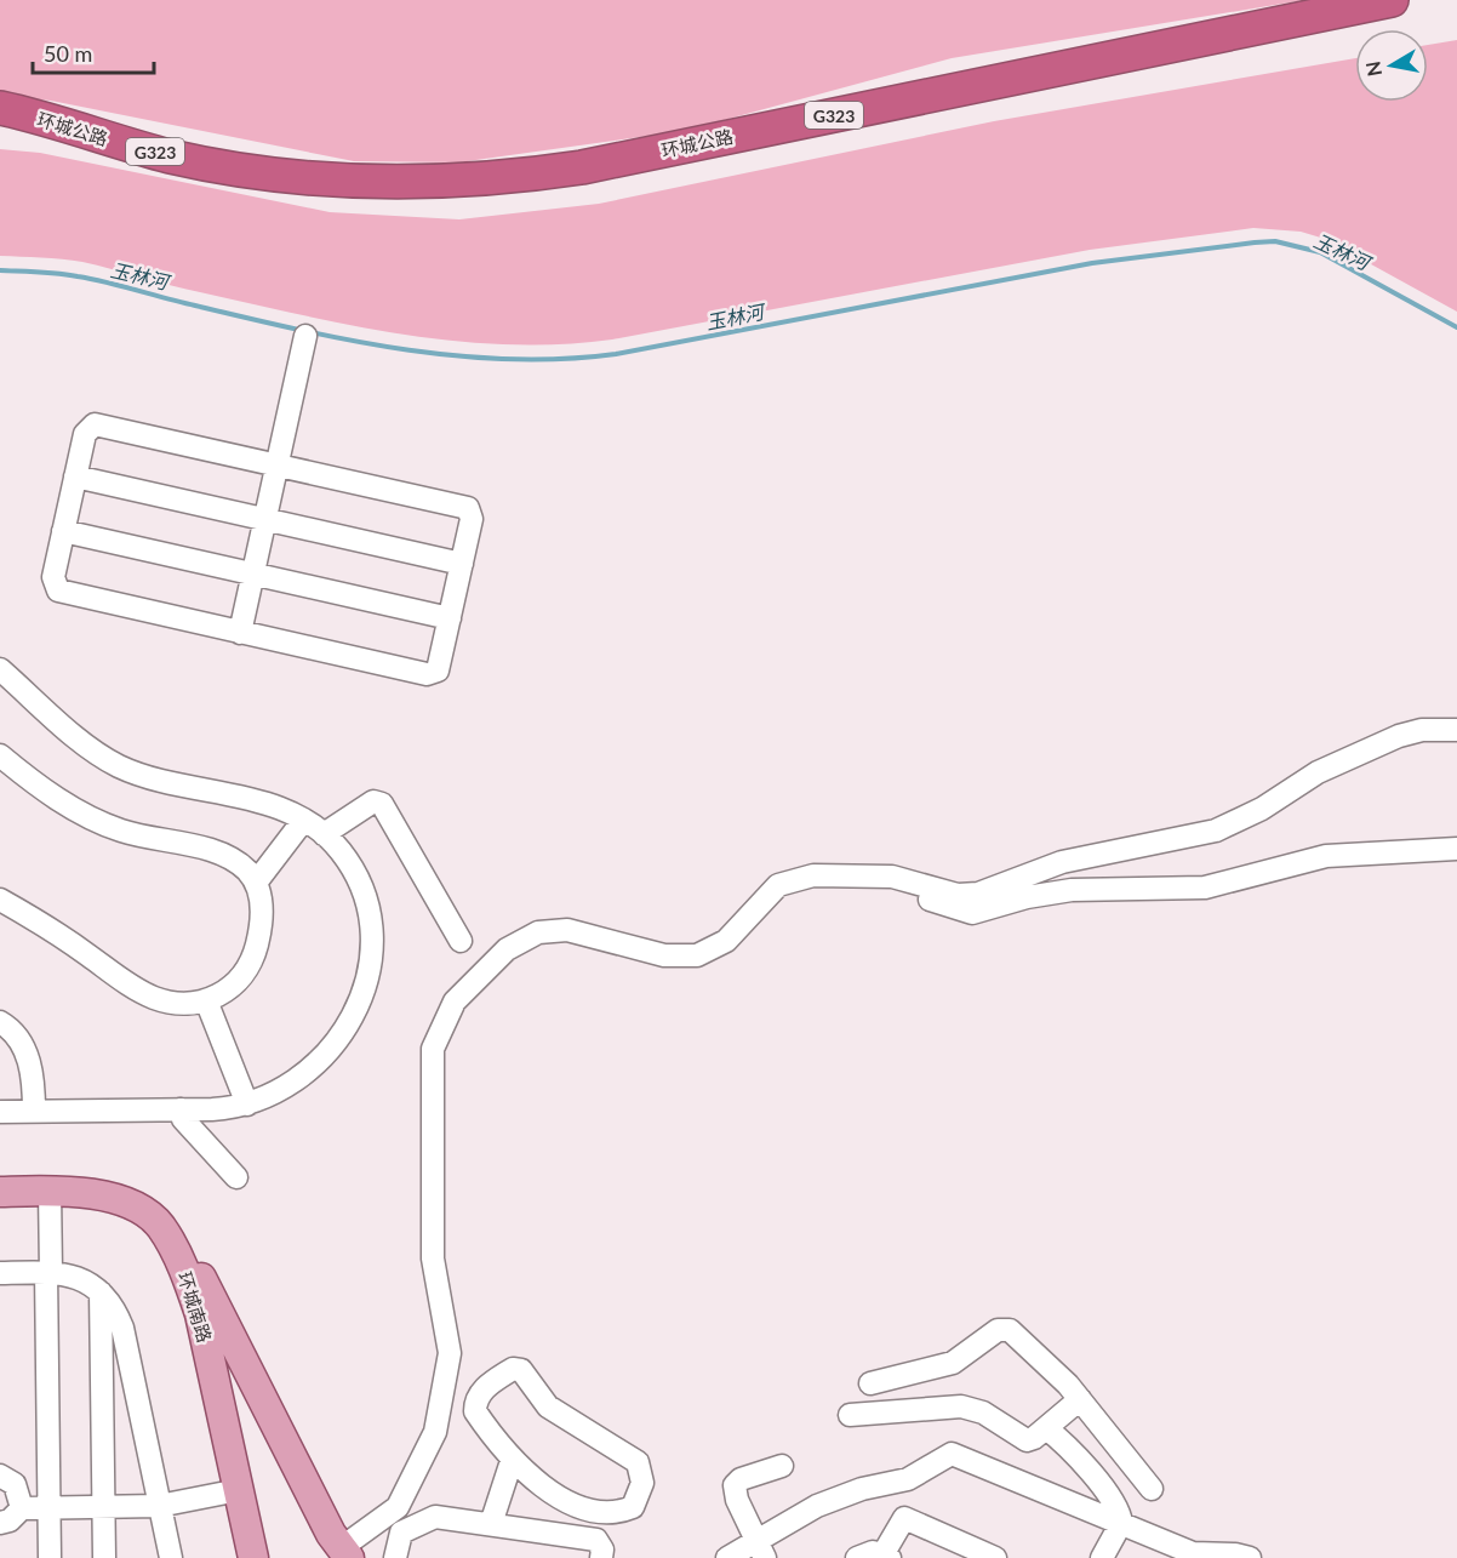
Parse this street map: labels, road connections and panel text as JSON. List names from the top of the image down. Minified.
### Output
{"streets":{"highway":["G323","环城公路"],"main road":["环城南路"]},"water":["玉林河"],"scale_bar":"50 m","north":"left"}
